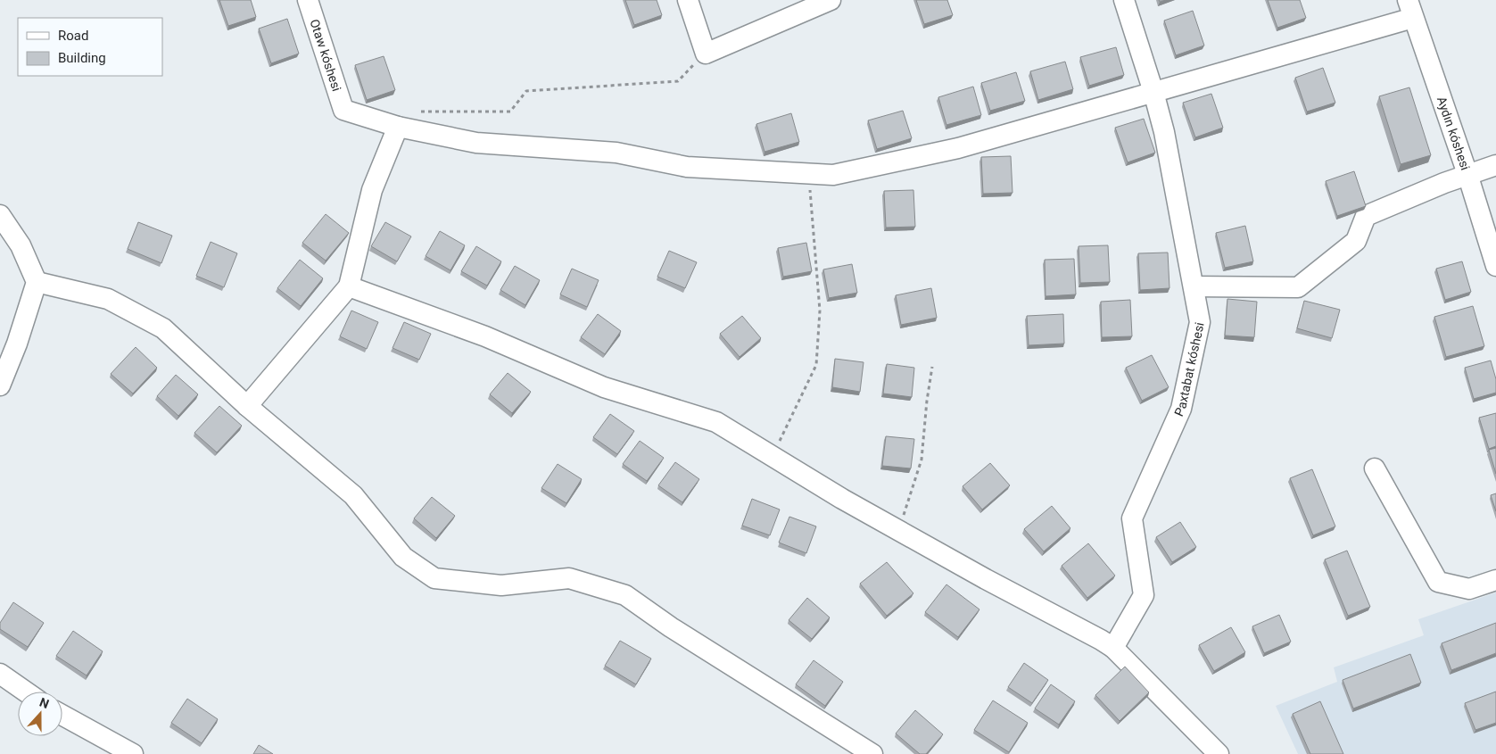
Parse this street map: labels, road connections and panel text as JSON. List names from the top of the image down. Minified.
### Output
{"streets":{"street":["Otaw kóshesi","Aydın kóshesi","Paxtabat kóshesi"]},"legend":["Road","Building"],"north":"top"}
